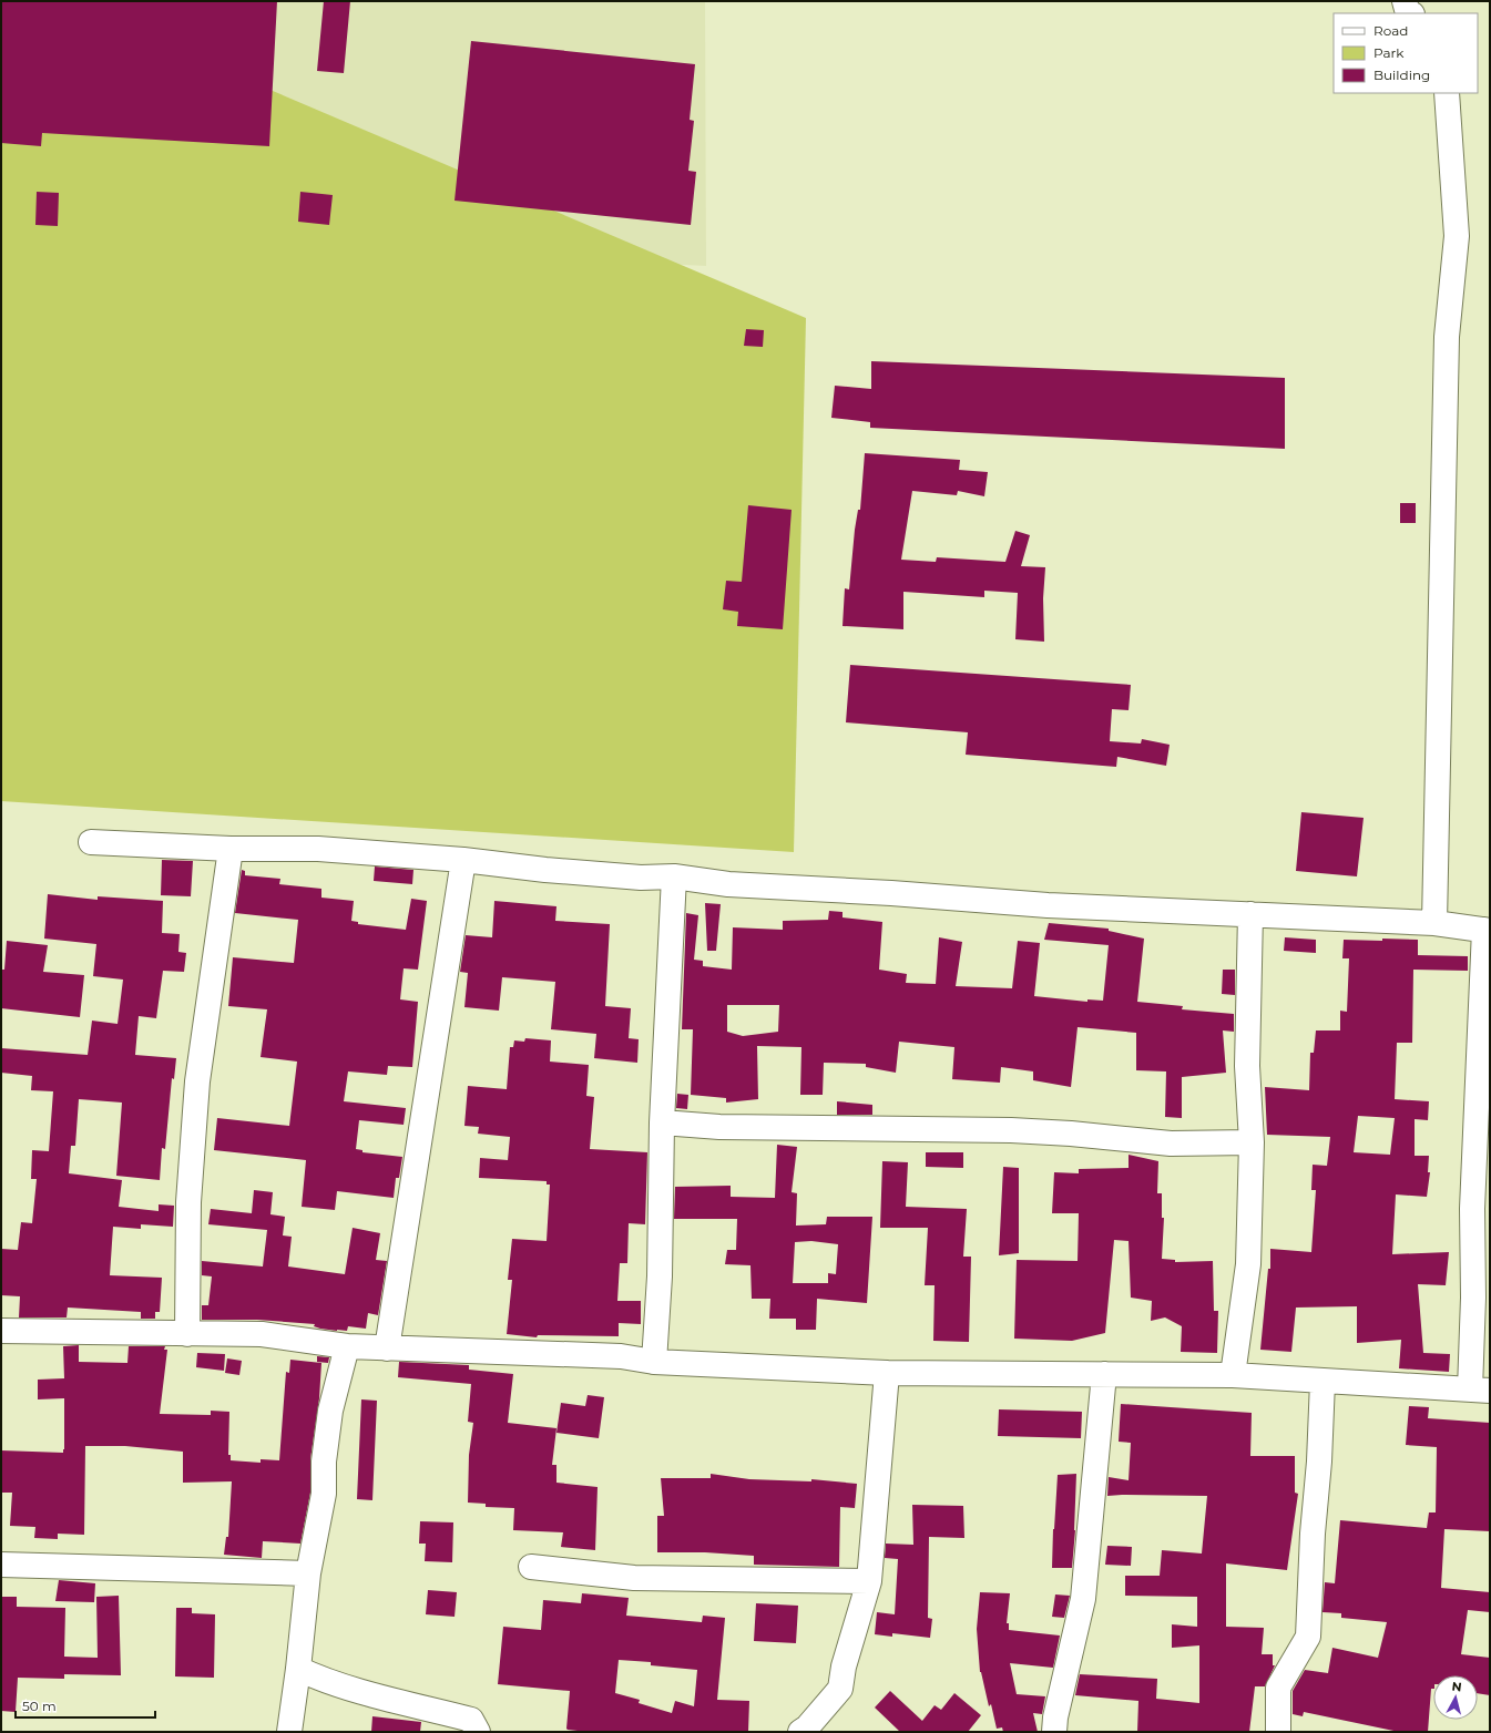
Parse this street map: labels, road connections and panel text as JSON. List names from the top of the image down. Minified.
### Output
{"legend":["Road","Park","Building"],"scale_bar":"50 m","north":"top"}
